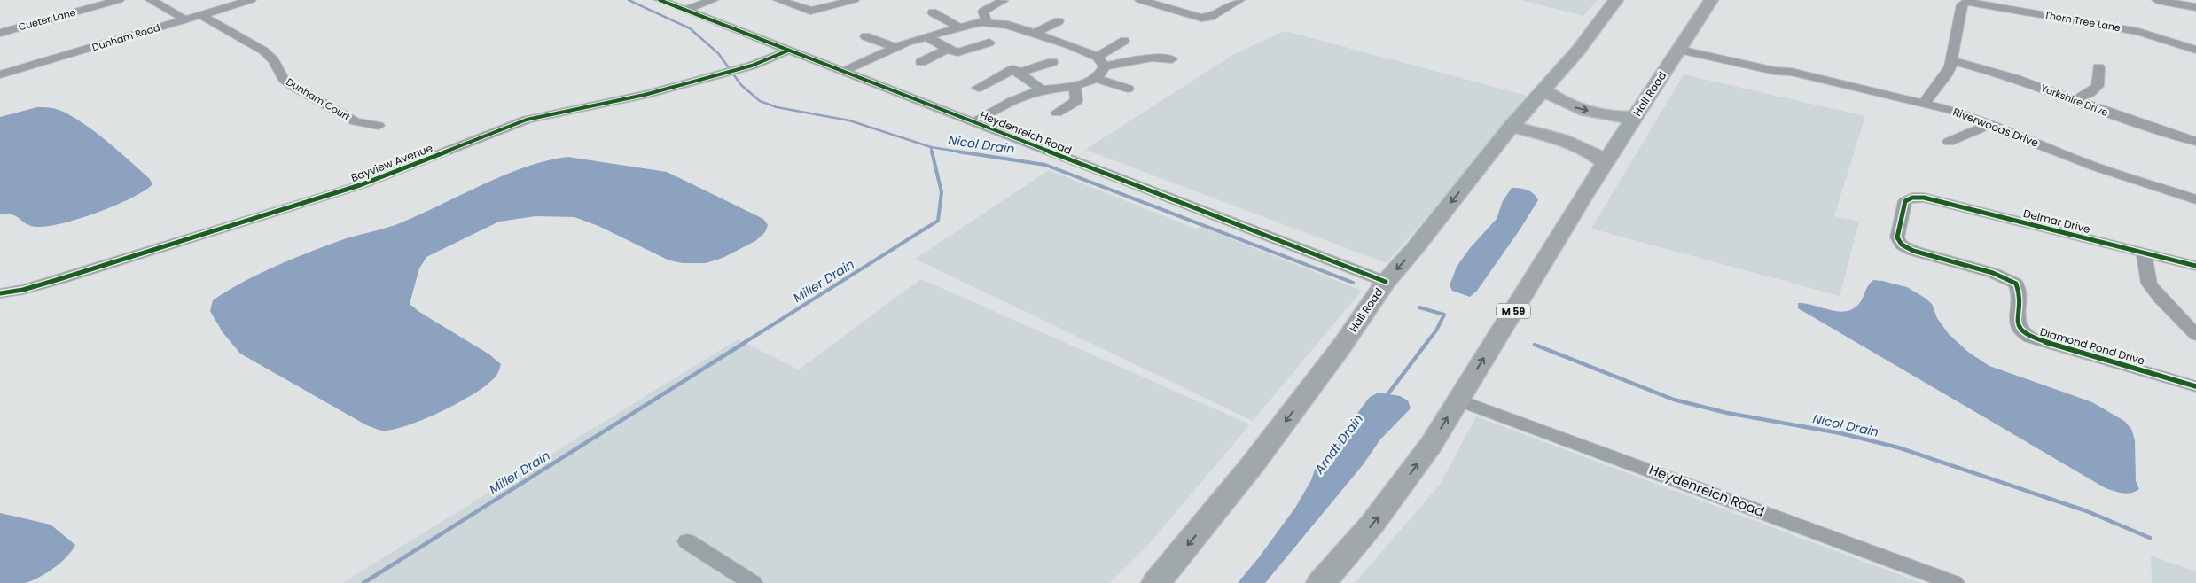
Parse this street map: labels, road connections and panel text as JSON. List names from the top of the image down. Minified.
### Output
{"streets":{"highway":["Hall Road","M 59"],"street":["Cueter Lane","Thorn Tree Lane","Dunham Road","Dunham Court","Yorkshire Drive","Riverwoods Drive","Heydenreich Road","Bayview Avenue","Delmar Drive","Diamond Pond Drive"]},"crossings":[["Thorn Tree Lane","Yorkshire Drive"],["Dunham Road","Dunham Court"],["Hall Road","Riverwoods Drive"],["Hall Road","Heydenreich Road"],["Heydenreich Road","Bayview Avenue"],["Delmar Drive","Diamond Pond Drive"]],"water":["Nicol Drain","Miller Drain","Arndt Drain"]}
